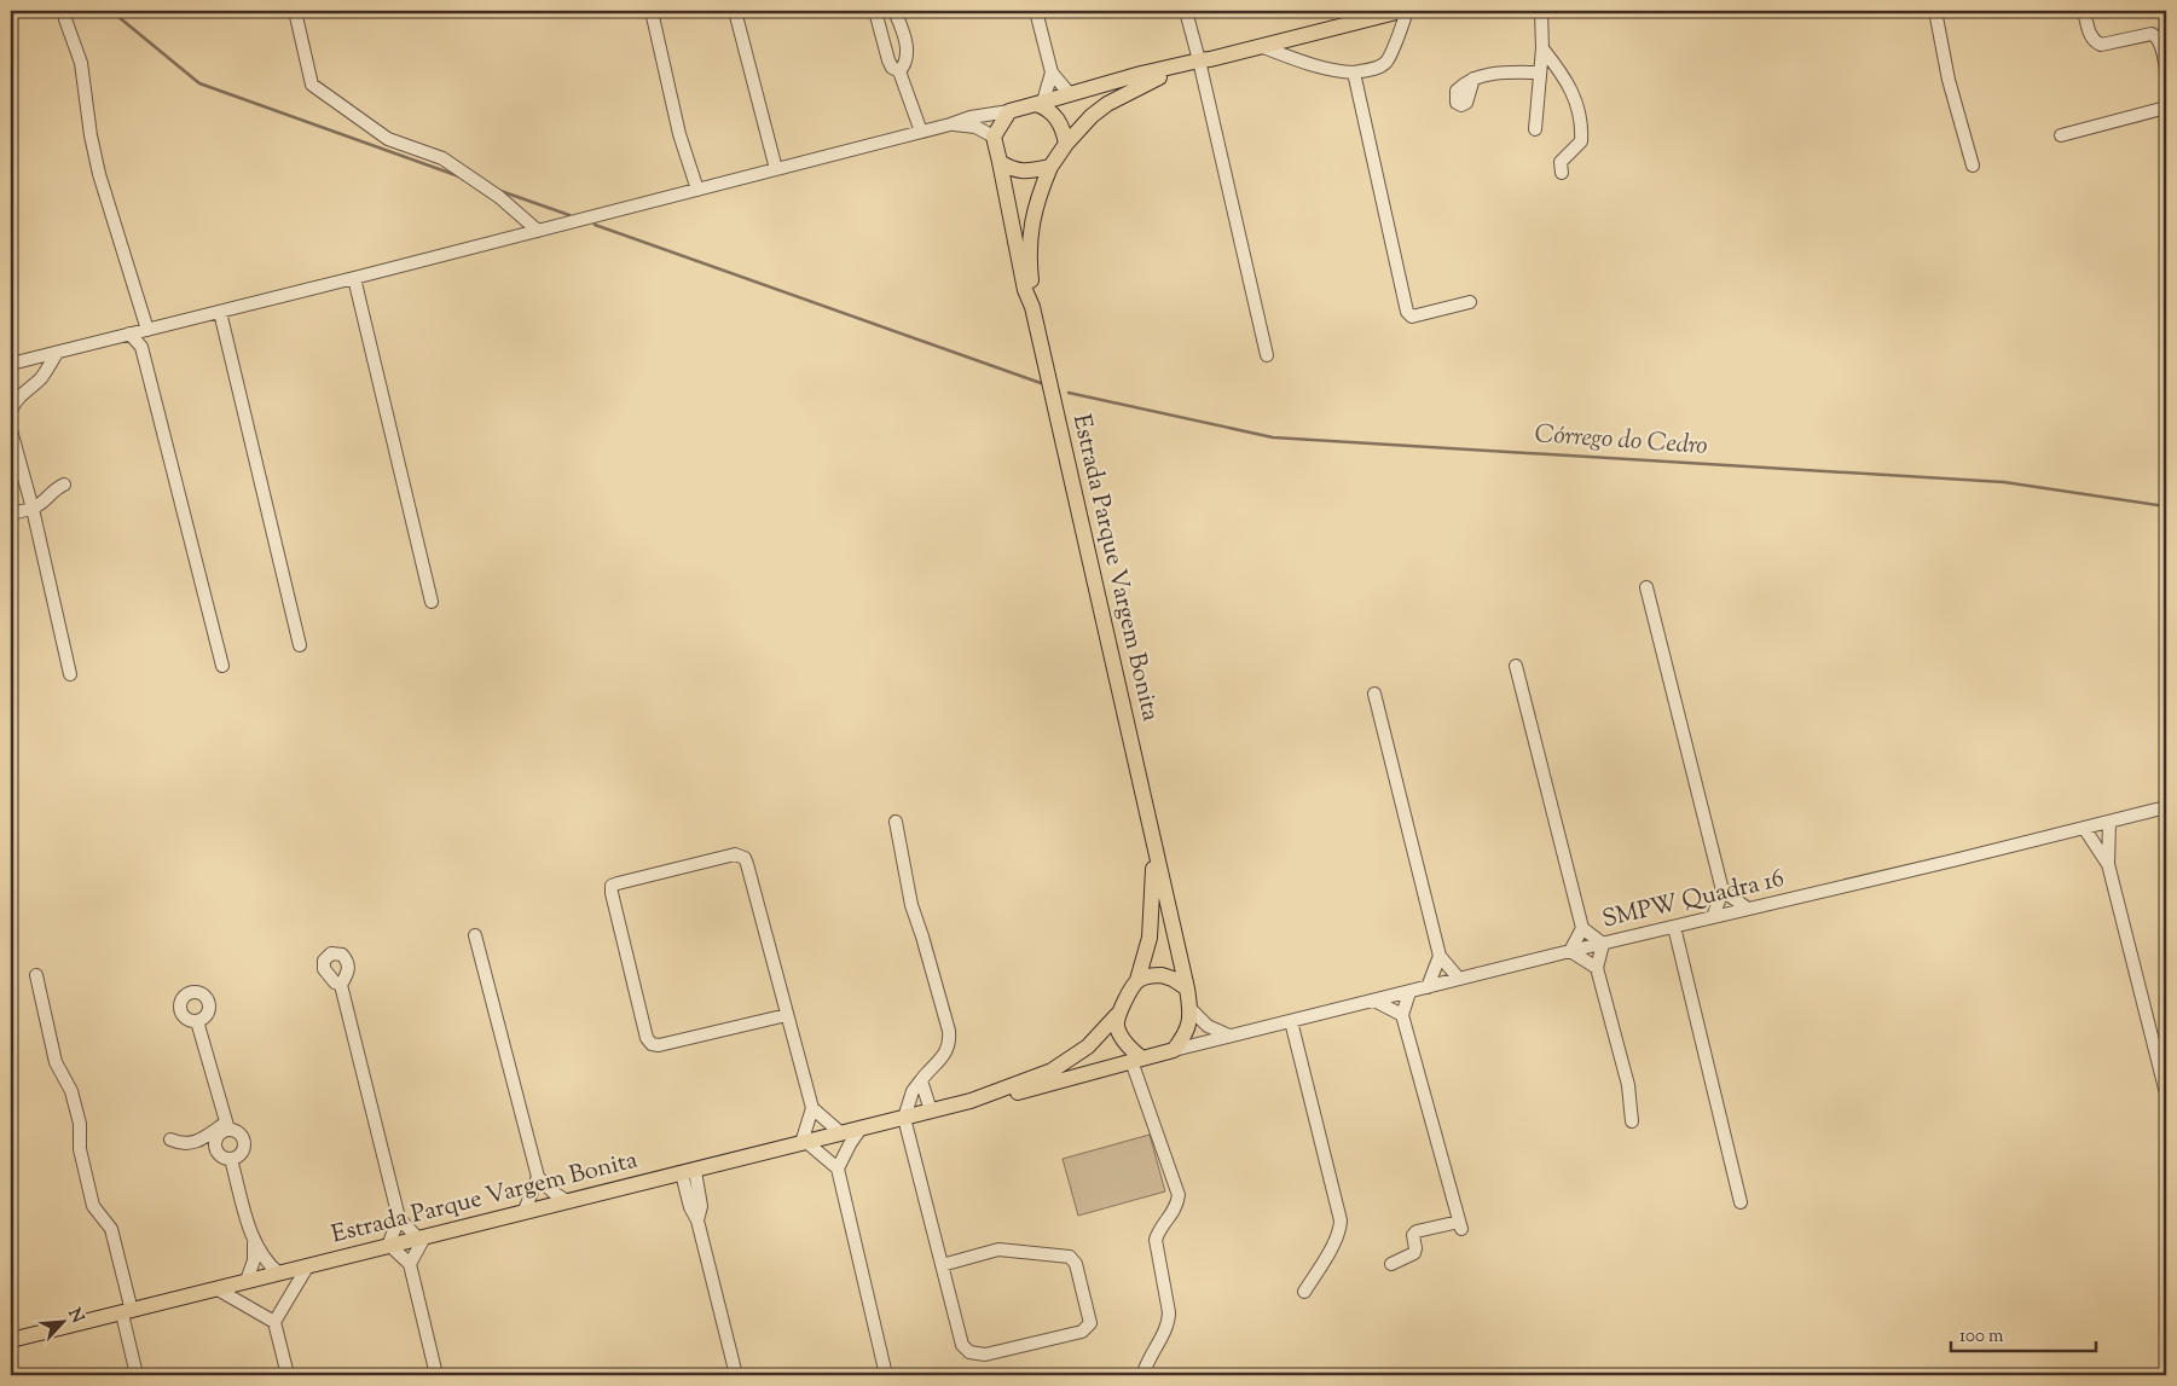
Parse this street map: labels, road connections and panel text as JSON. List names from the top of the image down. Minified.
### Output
{"streets":{"main road":["Estrada Parque Vargem Bonita"],"street":["SMPW Quadra 16"]},"crossings":[["Estrada Parque Vargem Bonita","SMPW Quadra 16"]],"water":["Córrego do Cedro"],"scale_bar":"100 m","north":"top right"}
